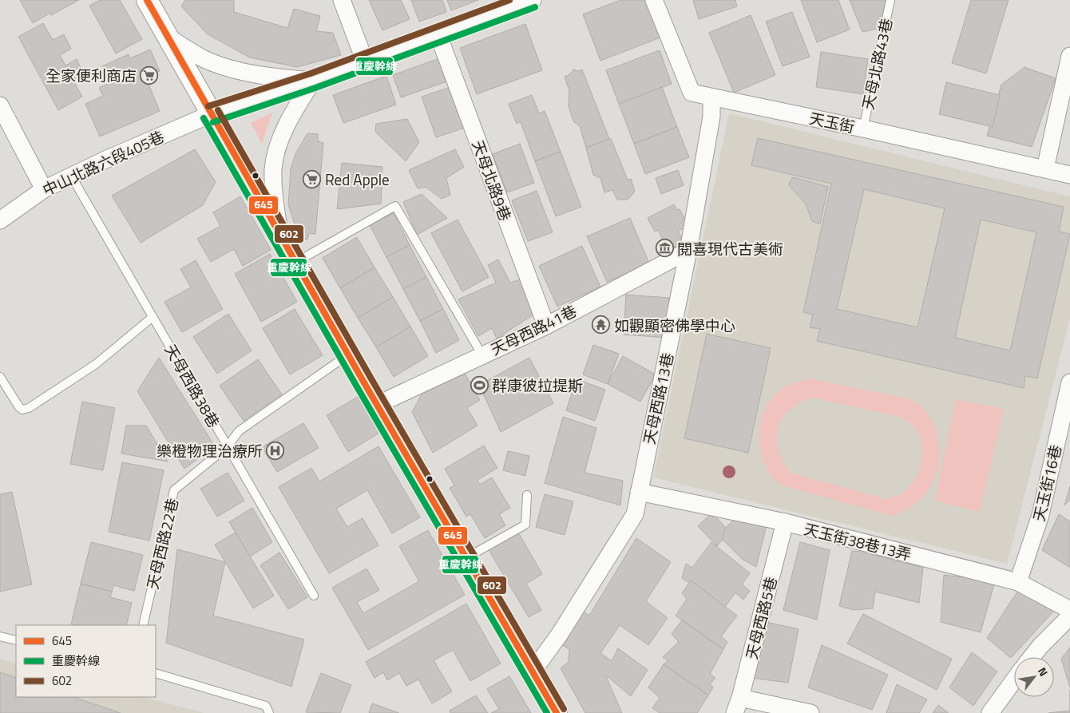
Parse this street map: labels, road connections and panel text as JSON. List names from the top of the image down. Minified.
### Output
{"streets":{"street":["天玉街","中山北路六段405巷","天母北路9巷","天母西路41巷","天母西路13巷","天玉街16巷","天玉街38巷13弄","天母西路5巷"],"lane":["天母北路43巷","天母西路38巷","天母西路22巷"]},"crossings":[["天母北路43巷","天玉街"],["天玉街","天母西路13巷"],["中山北路六段405巷","天母北路9巷"],["中山北路六段405巷","天母西路38巷"],["天母北路9巷","天母西路41巷"],["天母西路41巷","天母西路13巷"],["天母西路38巷","天母西路22巷"],["天母西路13巷","天玉街38巷13弄"],["天玉街16巷","天玉街38巷13弄"],["天玉街38巷13弄","天母西路5巷"]],"places":{"supermarket":["全家便利商店","Red Apple"],"museum":["閱喜現代古美術"],"temple":["如觀顯密佛學中心"],"sports":["群康彼拉提斯"],"hospital":["樂橙物理治療所"]},"lines":["transit line 645","transit line 602","transit line 重慶幹線"],"legend":["645","重慶幹線","602"],"north":"top right"}
